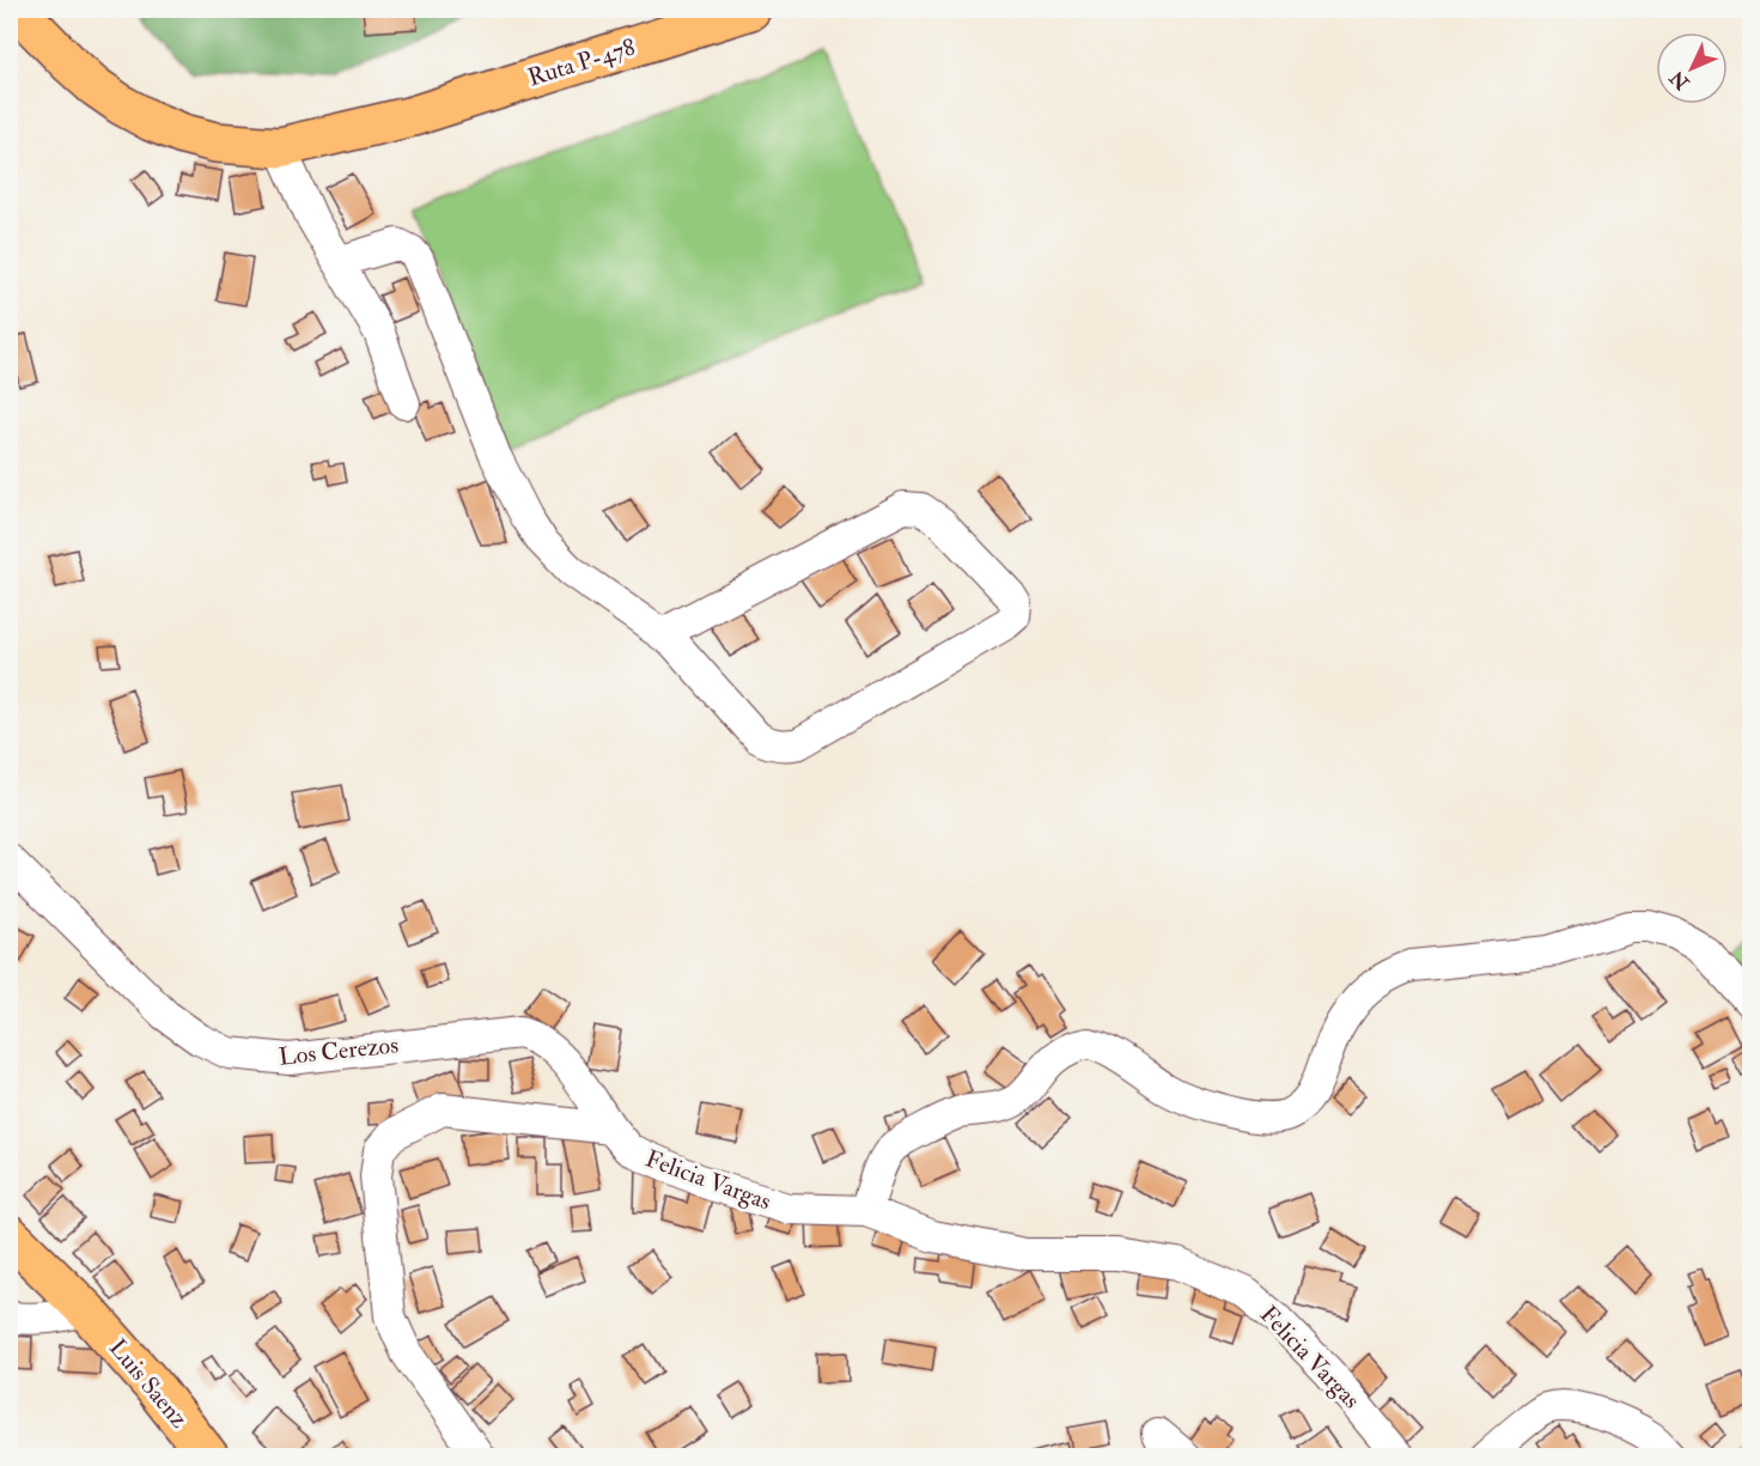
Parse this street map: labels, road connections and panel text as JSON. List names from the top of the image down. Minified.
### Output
{"streets":{"main road":["Ruta P-478","Luis Saenz"],"street":["Los Cerezos","Felicia Vargas"]},"crossings":[["Los Cerezos","Felicia Vargas"]],"north":"bottom left"}
